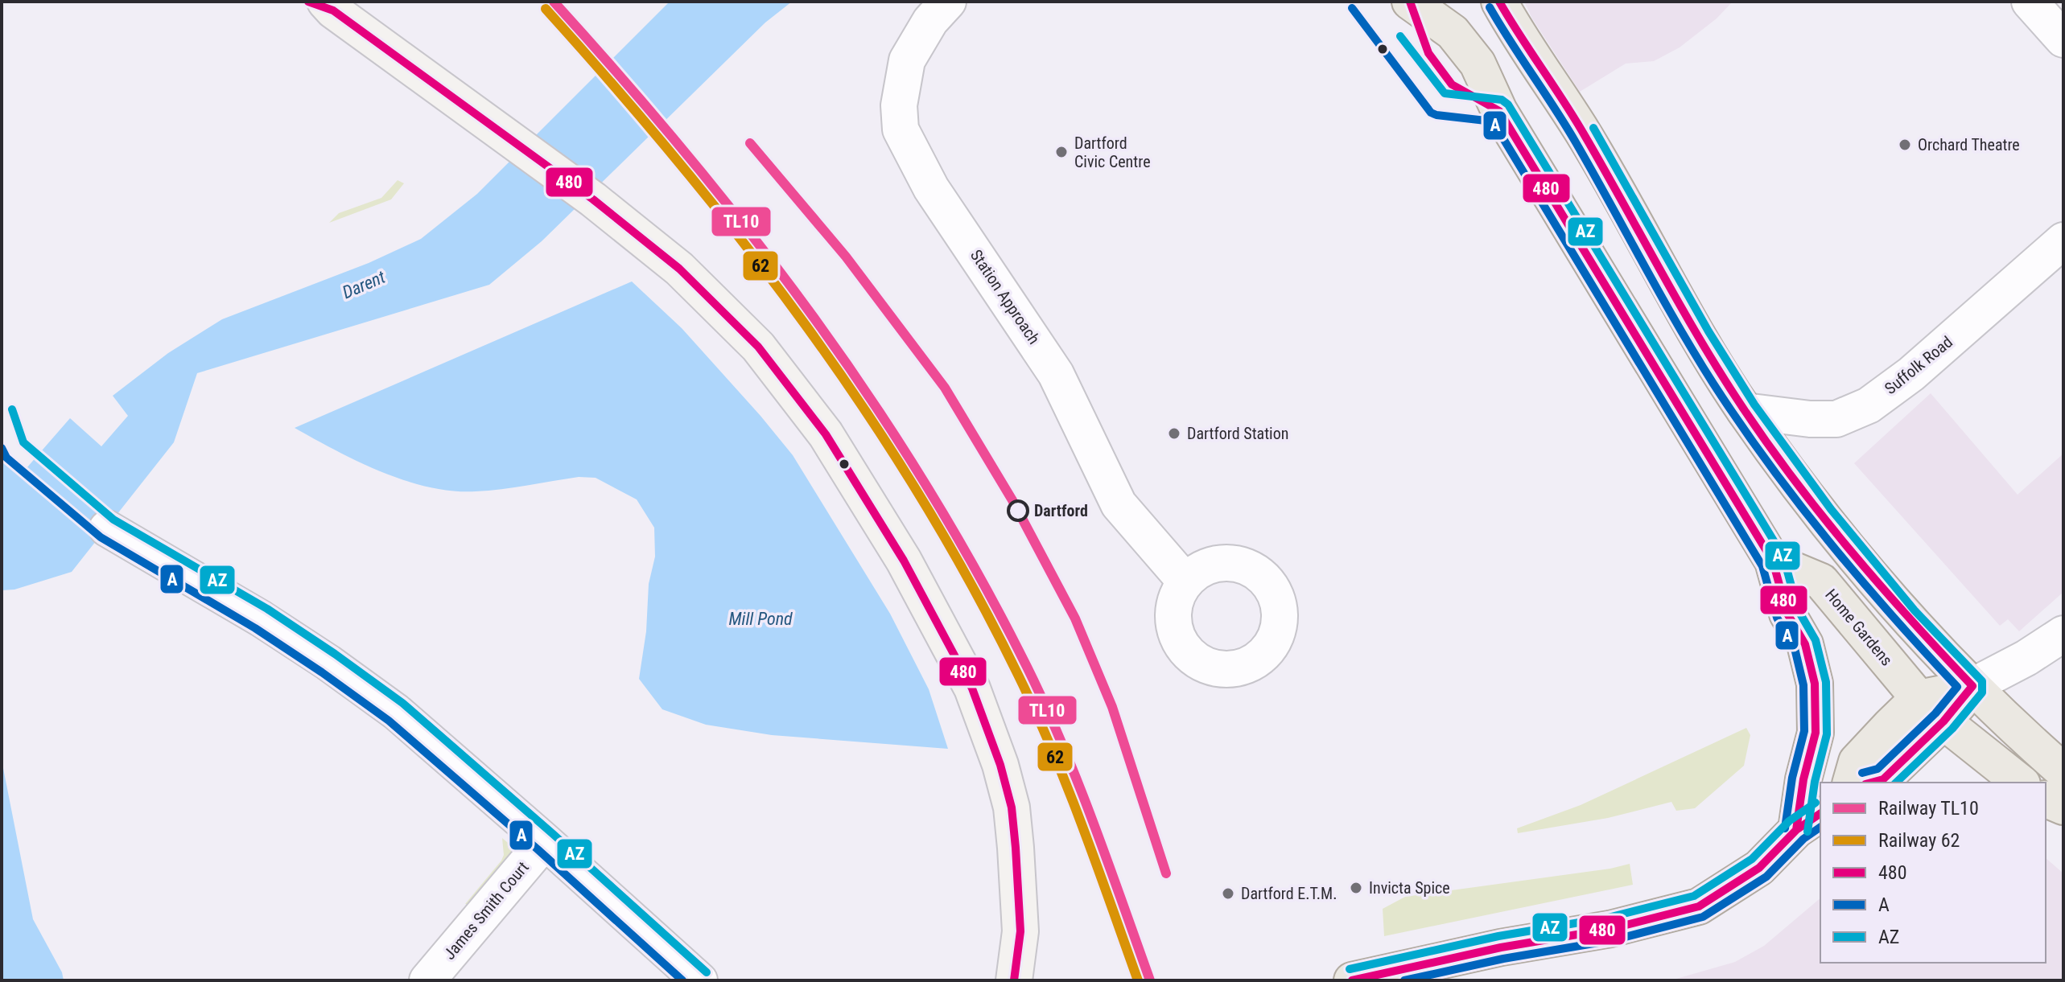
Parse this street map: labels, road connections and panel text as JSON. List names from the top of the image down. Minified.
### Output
{"streets":{"main road":["Home Gardens"],"street":["Station Approach","Suffolk Road","James Smith Court"]},"water":["Darent","Mill Pond"],"places":["Orchard Theatre","Dartford Civic Centre","Dartford Station","Dartford","Invicta Spice","Dartford E.T.M."],"lines":["rail line TL10","transit line 480","transit line A","rail line 62","transit line AZ"],"legend":["Railway TL10","Railway 62","480","A","AZ"]}
